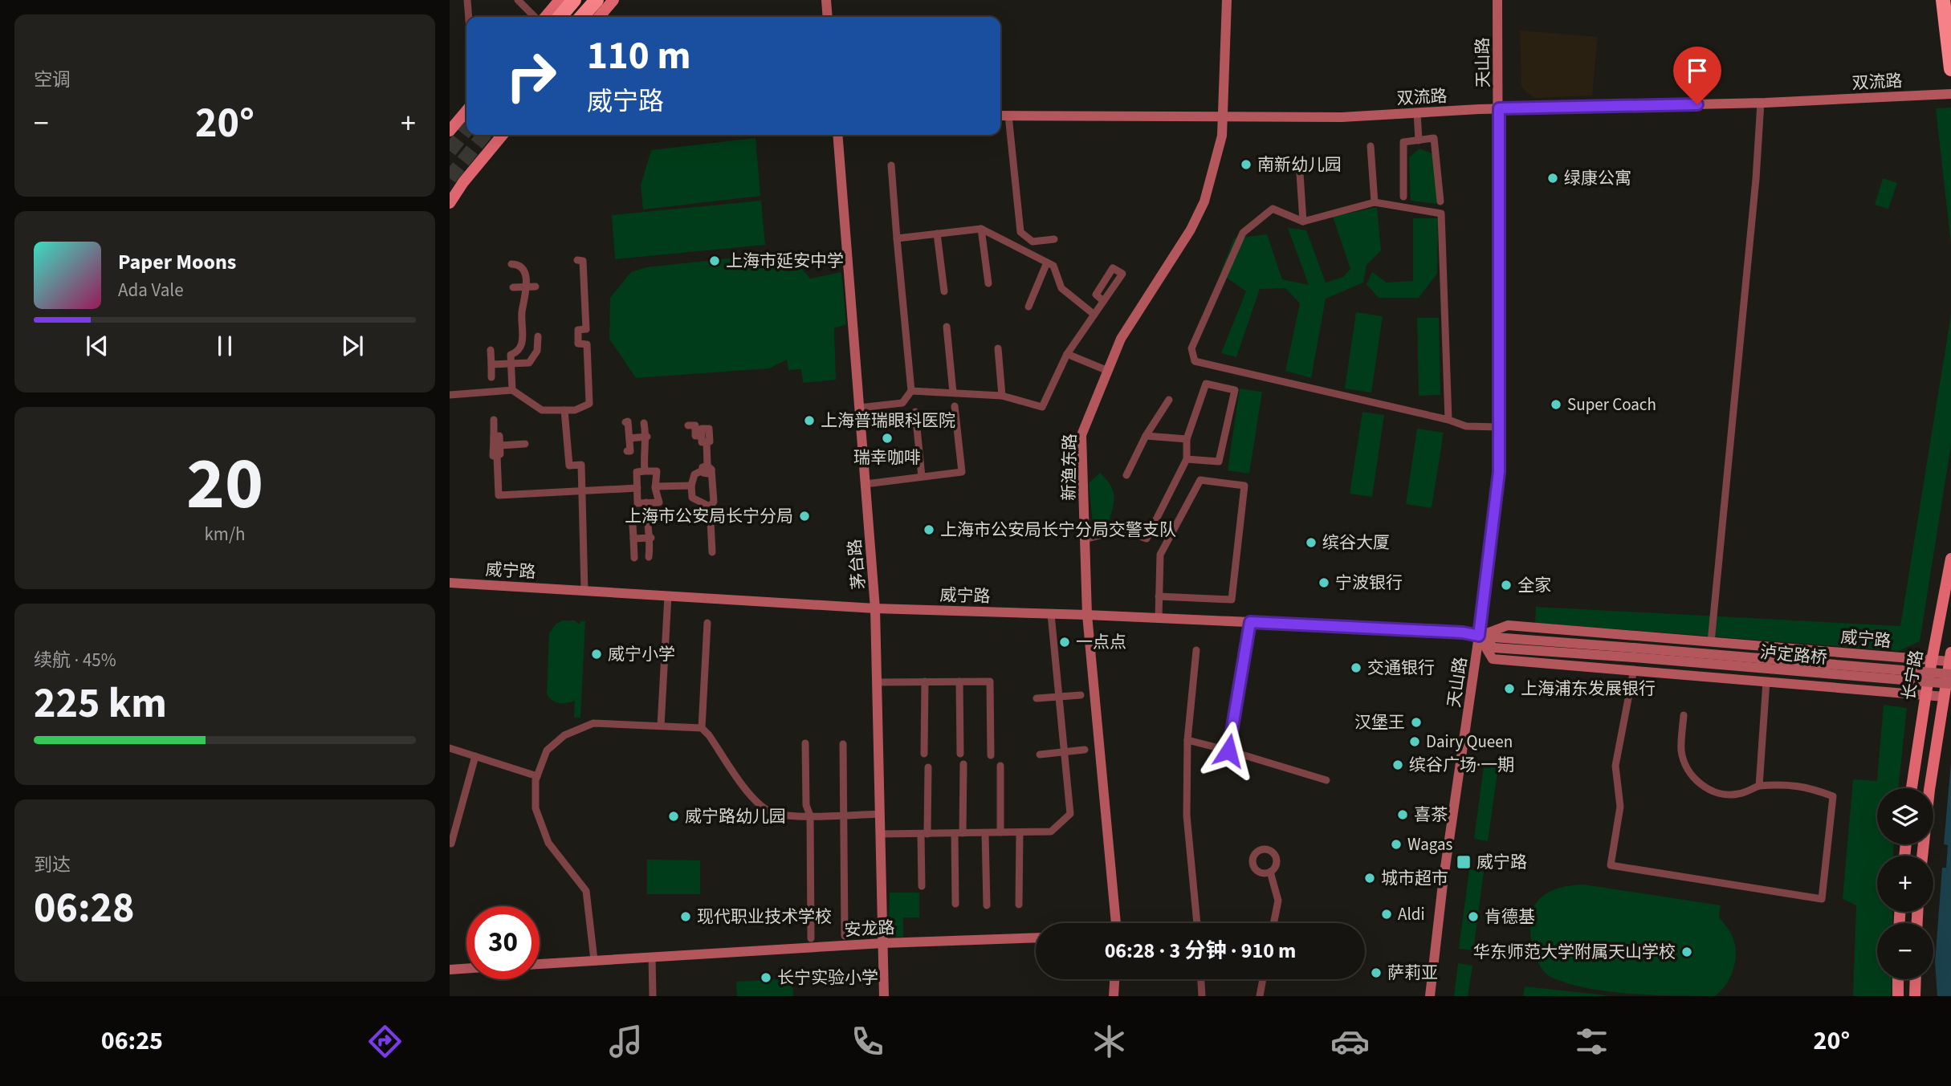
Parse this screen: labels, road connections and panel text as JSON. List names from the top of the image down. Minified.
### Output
{"streets":{"main road":["天山路","双流路","新渔东路","茅台路","威宁路","泸定路桥","长宁路","安龙路"]},"crossings":[["天山路","双流路"],["天山路","威宁路"],["双流路","新渔东路"],["新渔东路","威宁路"],["茅台路","威宁路"],["茅台路","安龙路"],["威宁路","泸定路桥"],["威宁路","长宁路"]],"places":{"other":["南新幼儿园","绿康公寓","上海市延安中学","Super Coach","上海普瑞眼科医院","瑞幸咖啡","上海市公安局长宁分局","上海市公安局长宁分局交警支队","缤谷大厦","宁波银行","全家","一点点","威宁小学","交通银行","上海浦东发展银行","汉堡王","Dairy Queen","缤谷广场·一期","喜茶","威宁路幼儿园","Wagas","城市超市","Aldi","现代职业技术学校","肯德基","华东师范大学附属天山学校","萨莉亚","长宁实验小学"],"transit":["威宁路"]},"page":{"tile":["空调",["20","km/h"],["续航 · 45%","225 km"],["到达","06:28"]],"turn":["110 m","威宁路"],"heat":["−","20°","+"],"song":["Paper Moons","Ada Vale"],"map_buttons":["+","−"],"limit":"30","trip":"06:28 · 3 分钟 · 910 m","tabs":["06:25","20°"]}}
